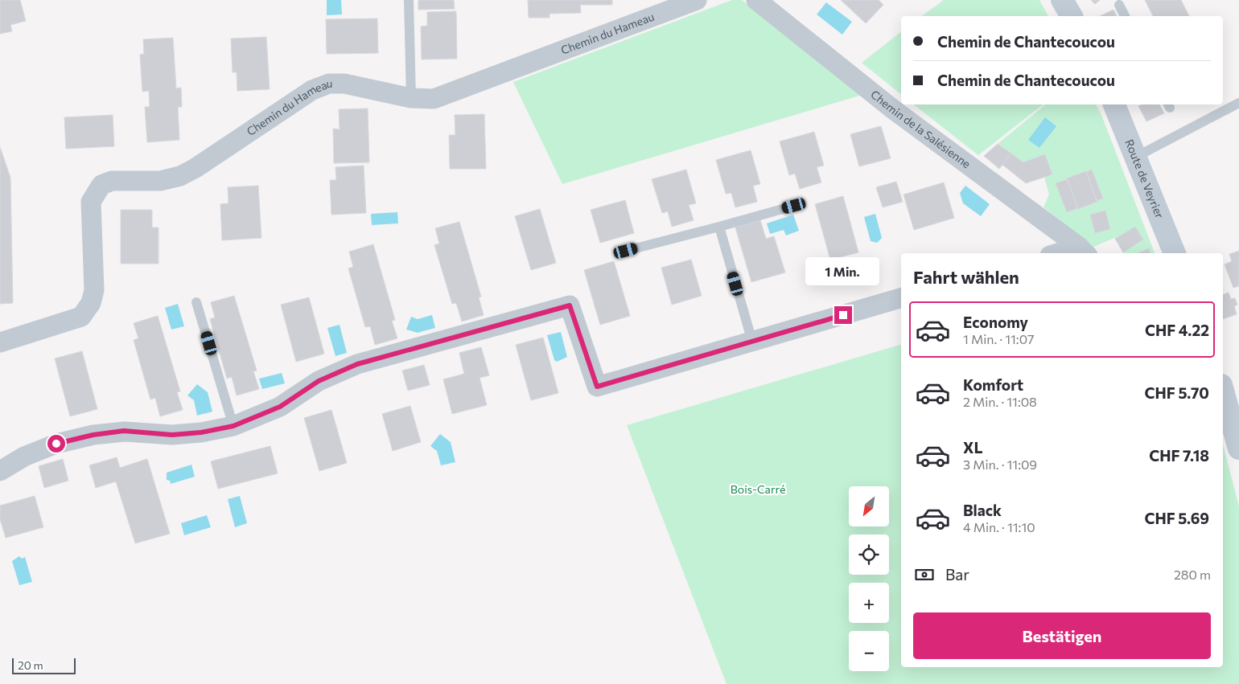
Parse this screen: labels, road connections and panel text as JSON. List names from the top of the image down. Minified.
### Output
{"streets":{"street":["Chemin du Hameau","Chemin de la Salésienne","Route de Veyrier"]},"parks":["Bois-Carré"],"scale_bar":"20 m","north":"bottom left","page":{"banner":["Chemin de Chantecoucou","Chemin de Chantecoucou"],"heading":"Fahrt wählen","bubble":"1 Min.","list":[{"name":"Economy","note":"1 Min. · 11:07","value":"CHF 4.22"},{"name":"Komfort","note":"2 Min. · 11:08","value":"CHF 5.70"},{"name":"XL","note":"3 Min. · 11:09","value":"CHF 7.18"},{"name":"Black","note":"4 Min. · 11:10","value":"CHF 5.69"}],"map_buttons":["+","−"],"pay":["Bar","280 m"],"buttons":"Bestätigen","scale":"20 m"}}
